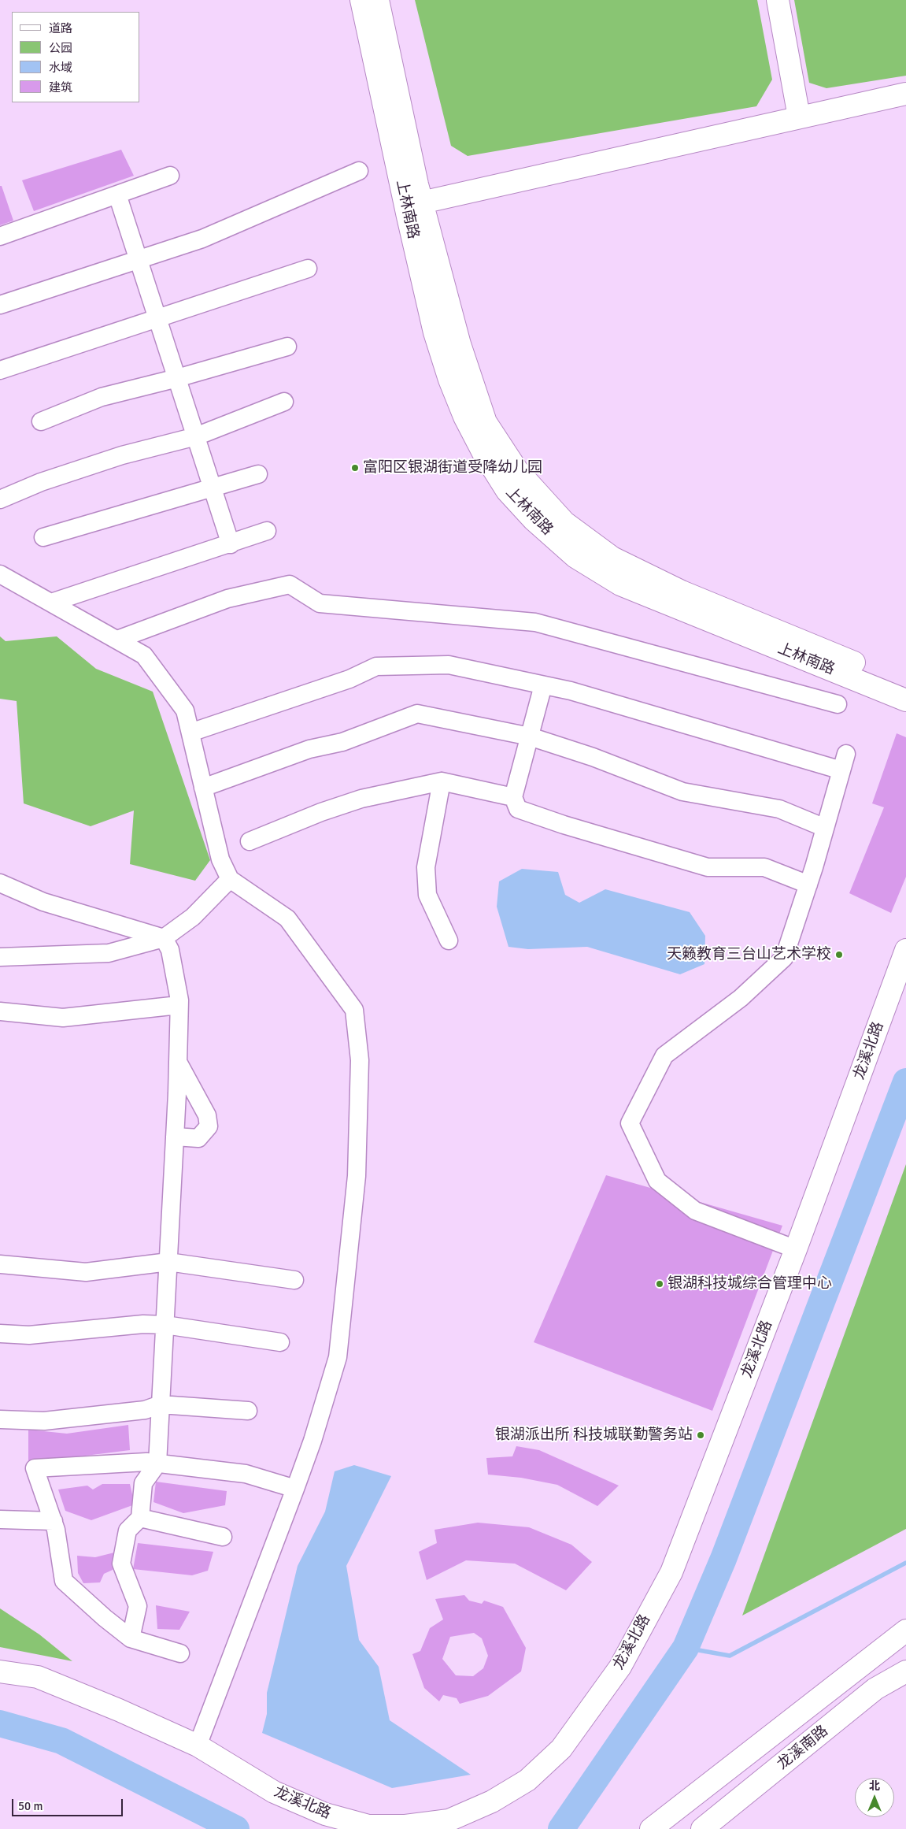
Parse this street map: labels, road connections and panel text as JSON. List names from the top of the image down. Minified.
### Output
{"streets":{"street":["上林南路","龙溪北路","龙溪南路"]},"places":["富阳区银湖街道受降幼儿园","天籁教育三台山艺术学校","银湖科技城综合管理中心","银湖派出所 科技城联勤警务站"],"legend":["道路","公园","水域","建筑"],"scale_bar":"50 m","north":"top"}
